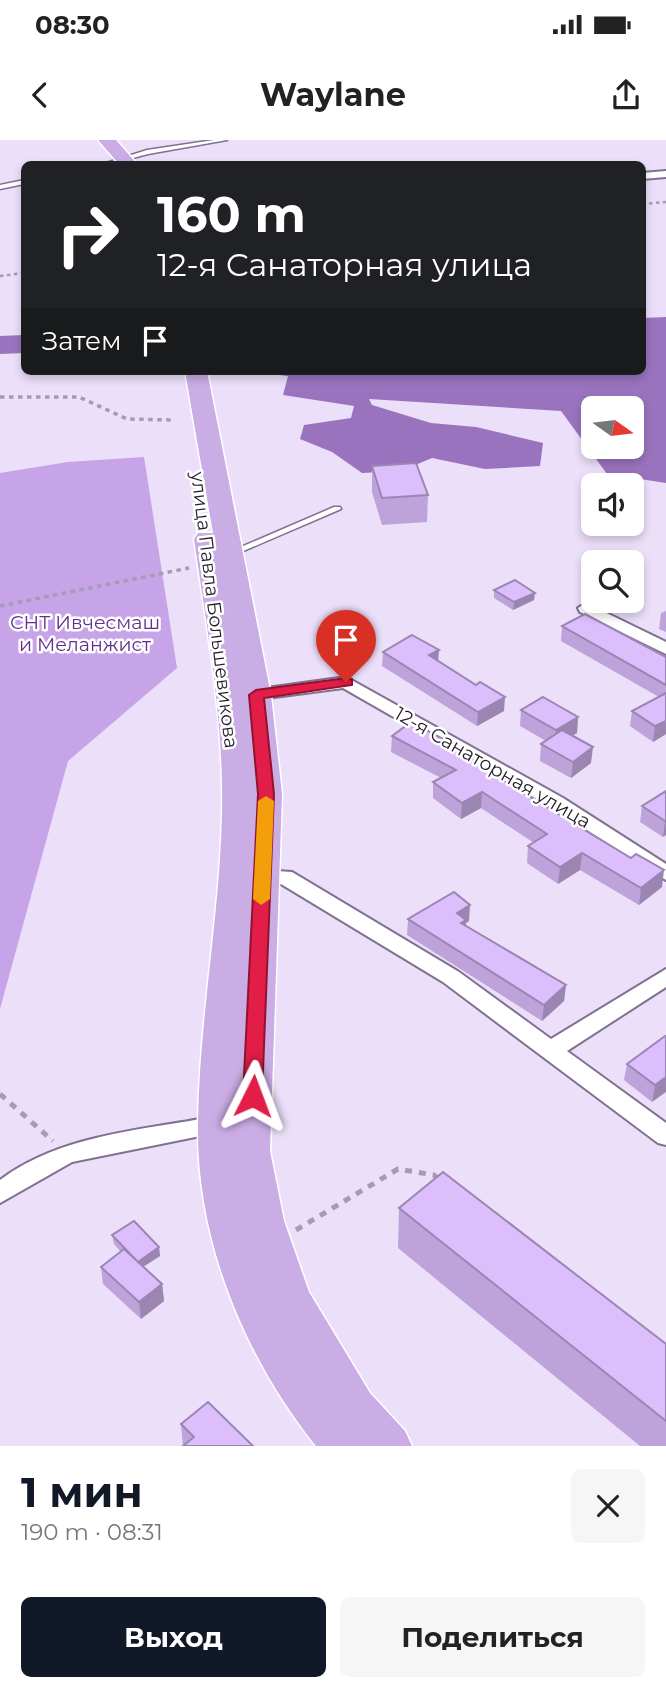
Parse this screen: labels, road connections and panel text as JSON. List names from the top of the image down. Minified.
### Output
{"streets":{"main road":["улица Павла Большевикова"],"street":["12-я Санаторная улица"]},"crossings":[["улица Павла Большевикова","12-я Санаторная улица"]],"parks":["СНТ Ивчесмаш и Меланжист"],"north":"right","page":{"status":"08:30","header":"Waylane","turn":["160 m","12-я Санаторная улица"],"then":"Затем","heading":["1 мин","190 m · 08:31"],"buttons":["Выход","Поделиться"]}}
